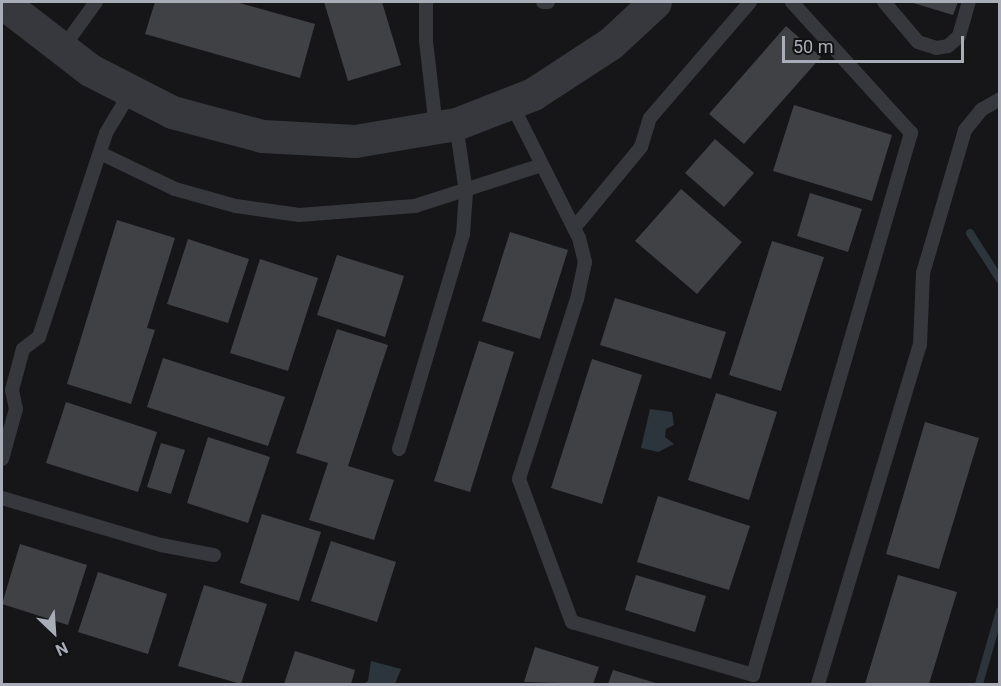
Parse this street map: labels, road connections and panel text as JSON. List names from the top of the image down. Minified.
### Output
{"scale_bar":"50 m","north":"bottom right"}
